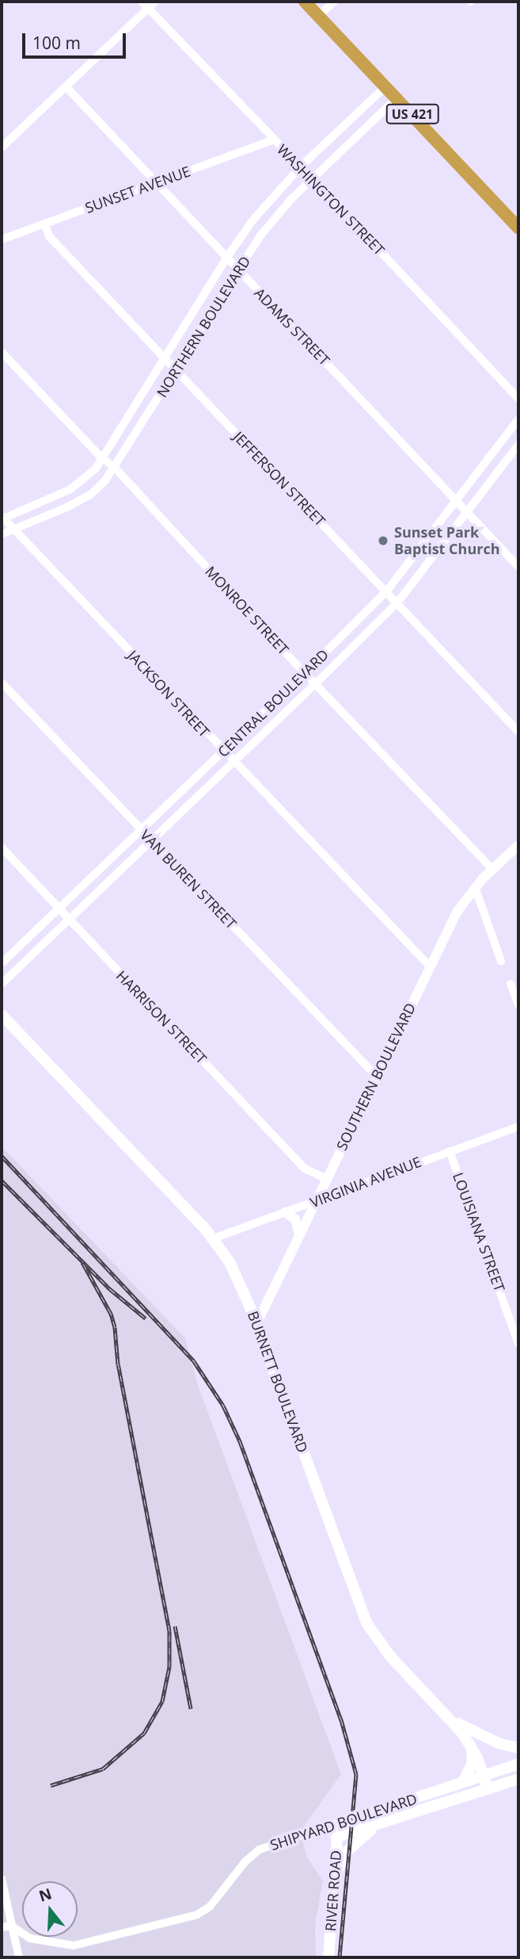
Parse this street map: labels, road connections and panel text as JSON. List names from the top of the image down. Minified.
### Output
{"streets":{"highway":["US 421"],"main road":["BURNETT BOULEVARD","SHIPYARD BOULEVARD","RIVER ROAD"],"street":["SUNSET AVENUE","WASHINGTON STREET","NORTHERN BOULEVARD","ADAMS STREET","JEFFERSON STREET","MONROE STREET","JACKSON STREET","CENTRAL BOULEVARD","VAN BUREN STREET","HARRISON STREET","SOUTHERN BOULEVARD","VIRGINIA AVENUE","LOUISIANA STREET"]},"crossings":[["US 421","NORTHERN BOULEVARD"],["SUNSET AVENUE","WASHINGTON STREET"],["SUNSET AVENUE","ADAMS STREET"],["SUNSET AVENUE","JEFFERSON STREET"],["WASHINGTON STREET","NORTHERN BOULEVARD"],["NORTHERN BOULEVARD","ADAMS STREET"],["NORTHERN BOULEVARD","JEFFERSON STREET"],["NORTHERN BOULEVARD","MONROE STREET"],["NORTHERN BOULEVARD","JACKSON STREET"],["ADAMS STREET","CENTRAL BOULEVARD"],["JEFFERSON STREET","CENTRAL BOULEVARD"],["MONROE STREET","CENTRAL BOULEVARD"],["MONROE STREET","SOUTHERN BOULEVARD"],["JACKSON STREET","CENTRAL BOULEVARD"],["JACKSON STREET","SOUTHERN BOULEVARD"],["CENTRAL BOULEVARD","VAN BUREN STREET"],["CENTRAL BOULEVARD","HARRISON STREET"],["VAN BUREN STREET","SOUTHERN BOULEVARD"],["HARRISON STREET","SOUTHERN BOULEVARD"],["SOUTHERN BOULEVARD","VIRGINIA AVENUE"],["SOUTHERN BOULEVARD","BURNETT BOULEVARD"],["VIRGINIA AVENUE","LOUISIANA STREET"],["VIRGINIA AVENUE","BURNETT BOULEVARD"],["BURNETT BOULEVARD","SHIPYARD BOULEVARD"],["SHIPYARD BOULEVARD","RIVER ROAD"]],"places":["Sunset Park Baptist Church"],"scale_bar":"100 m","north":"top"}
